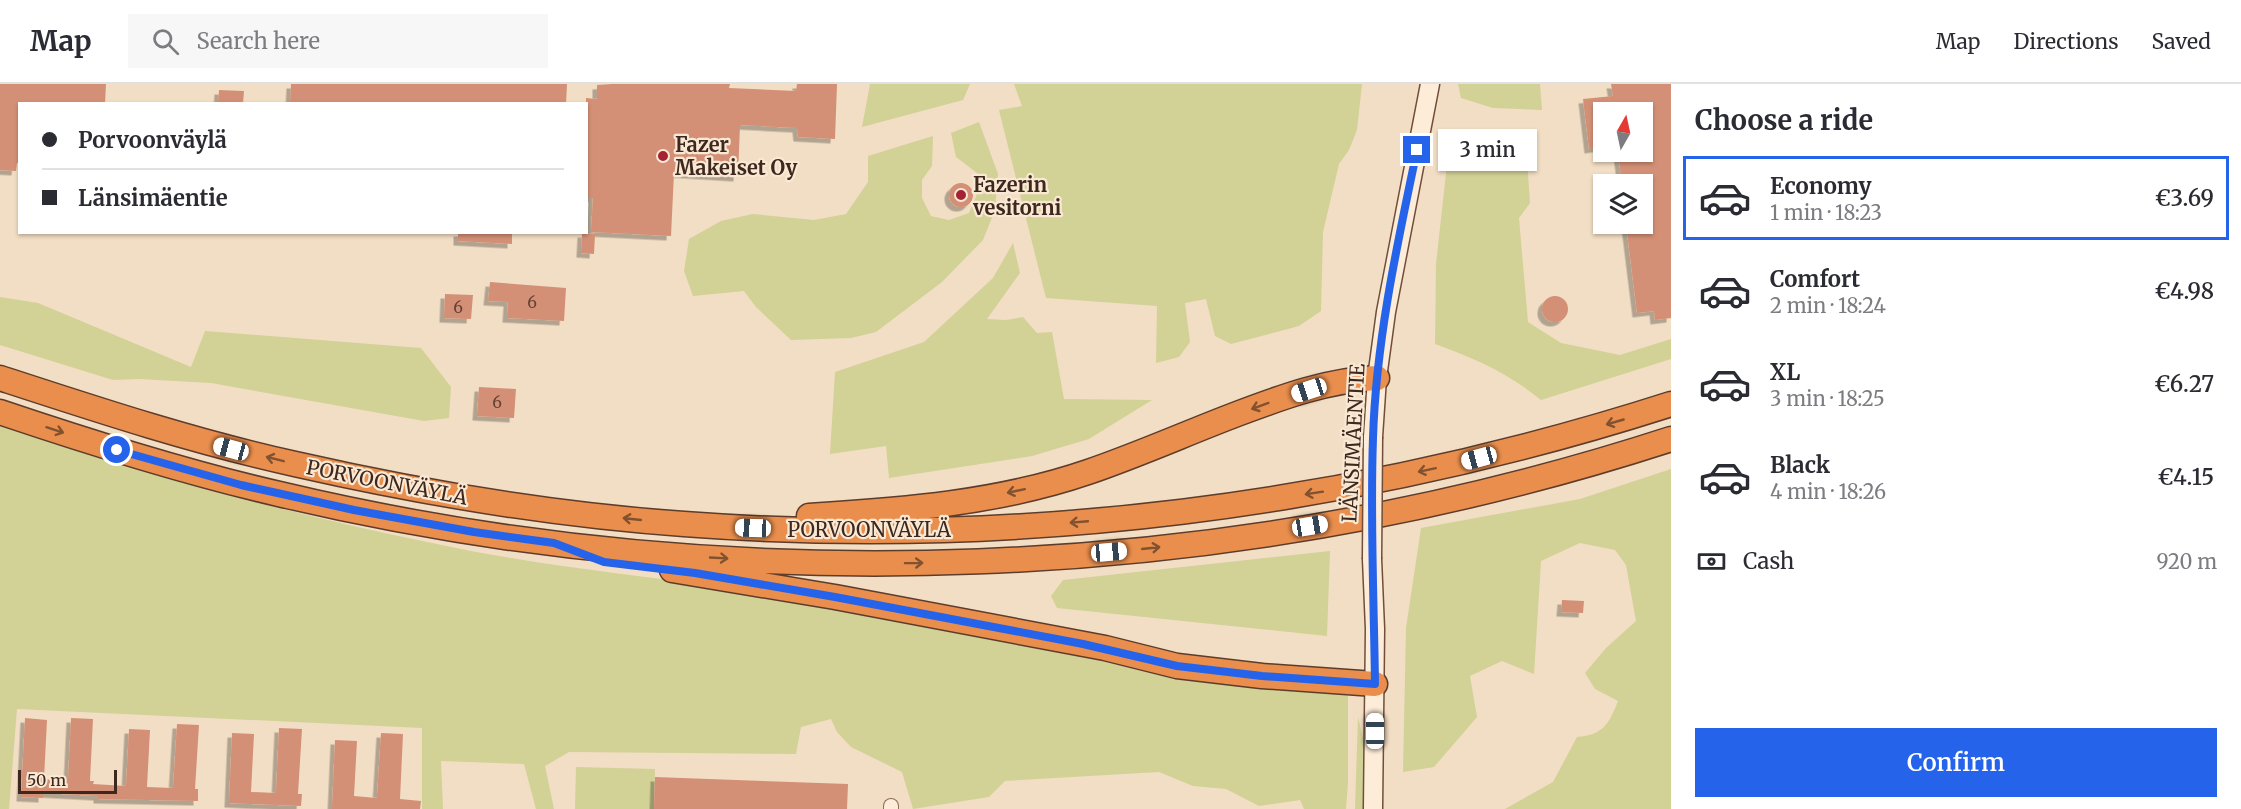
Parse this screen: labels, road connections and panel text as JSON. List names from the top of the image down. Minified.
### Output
{"streets":{"highway":["PORVOONVÄYLÄ"],"main road":["LÄNSIMÄENTIE"]},"places":["Fazer Makeiset Oy","Fazerin vesitorni"],"house_numbers":["6","6","6"],"scale_bar":"50 m","north":"top","page":{"header":"Map","search":"Search here","nav":["Map","Directions","Saved"],"heading":"Choose a ride","banner":["Porvoonväylä","Länsimäentie"],"bubble":"3 min","list":[{"name":"Economy","note":"1 min · 18:23","value":"€3.69"},{"name":"Comfort","note":"2 min · 18:24","value":"€4.98"},{"name":"XL","note":"3 min · 18:25","value":"€6.27"},{"name":"Black","note":"4 min · 18:26","value":"€4.15"}],"pay":["Cash","920 m"],"buttons":"Confirm","scale":"50 m"}}
